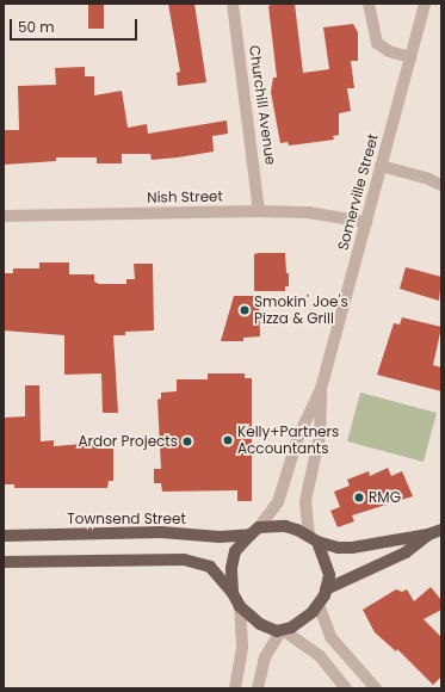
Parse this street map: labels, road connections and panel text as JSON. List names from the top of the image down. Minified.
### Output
{"streets":{"main road":["Townsend Street"],"street":["Churchill Avenue","Somerville Street","Nish Street"]},"crossings":[["Churchill Avenue","Nish Street"],["Somerville Street","Nish Street"],["Somerville Street","Townsend Street"]],"places":["Smokin' Joe's Pizza & Grill","Kelly+Partners Accountants","Ardor Projects","RMG"],"scale_bar":"50 m"}
